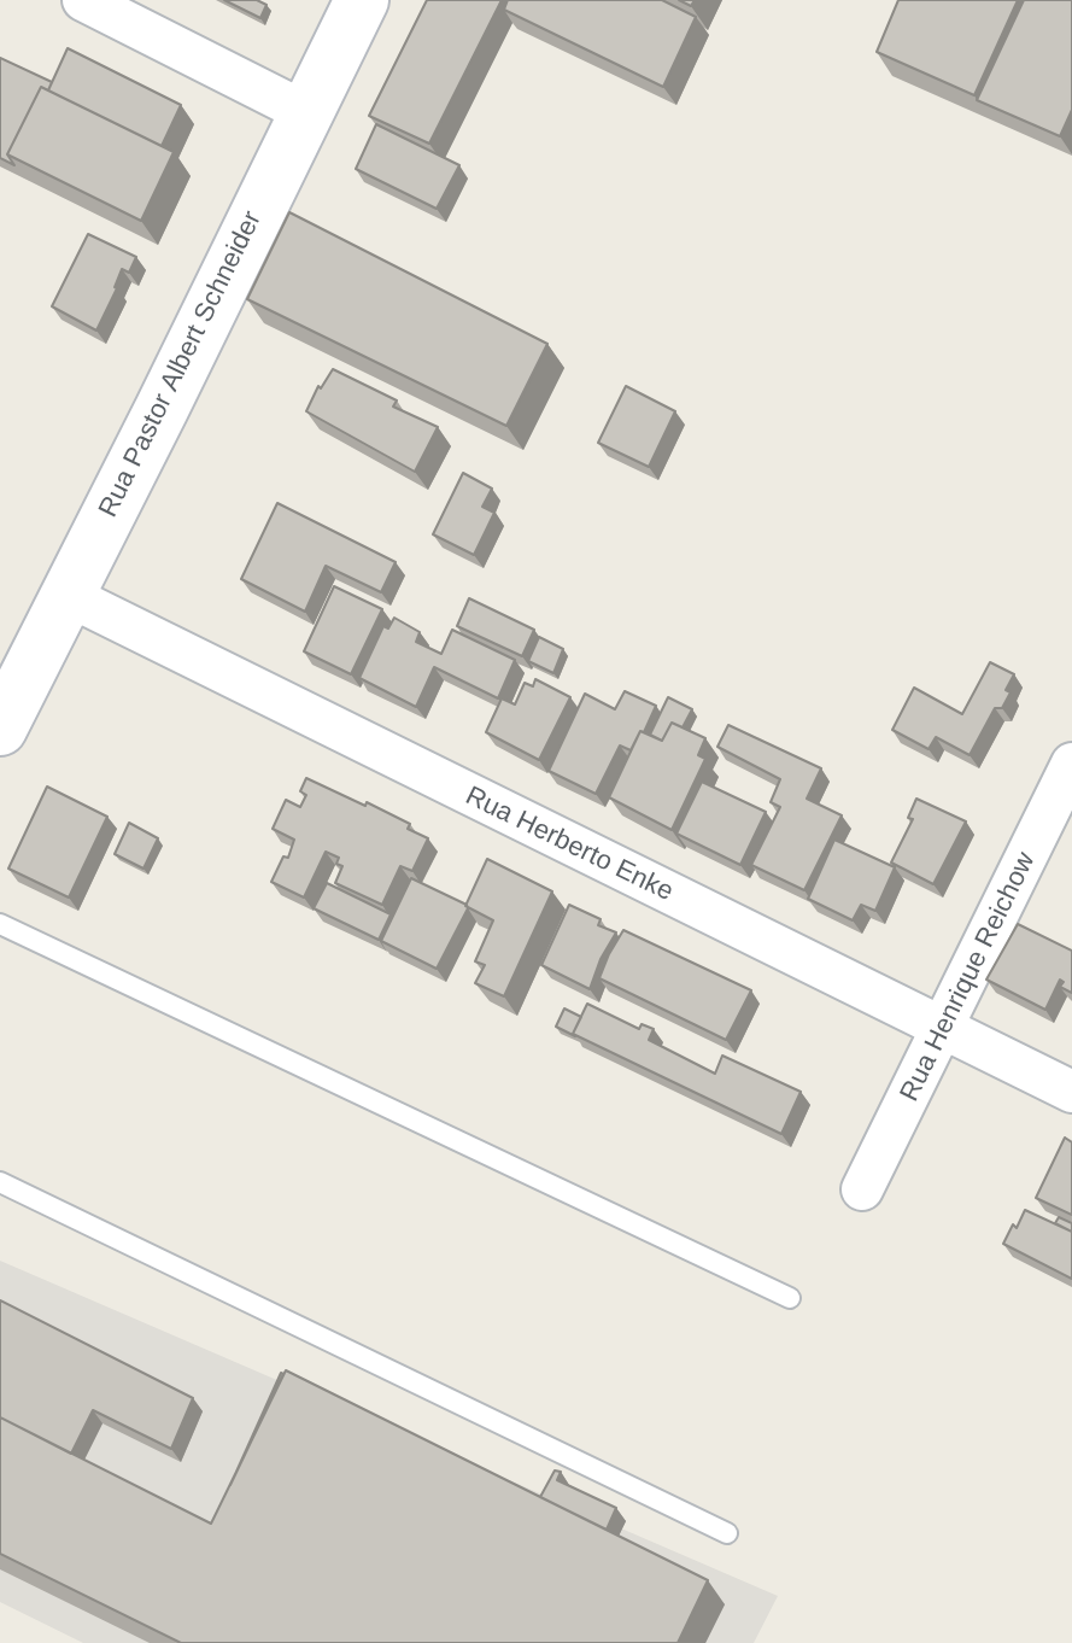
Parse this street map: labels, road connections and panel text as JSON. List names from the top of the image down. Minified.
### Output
{"streets":{"main road":["Rua Pastor Albert Schneider"],"street":["Rua Herberto Enke","Rua Henrique Reichow"]},"crossings":[["Rua Pastor Albert Schneider","Rua Herberto Enke"],["Rua Herberto Enke","Rua Henrique Reichow"]]}
